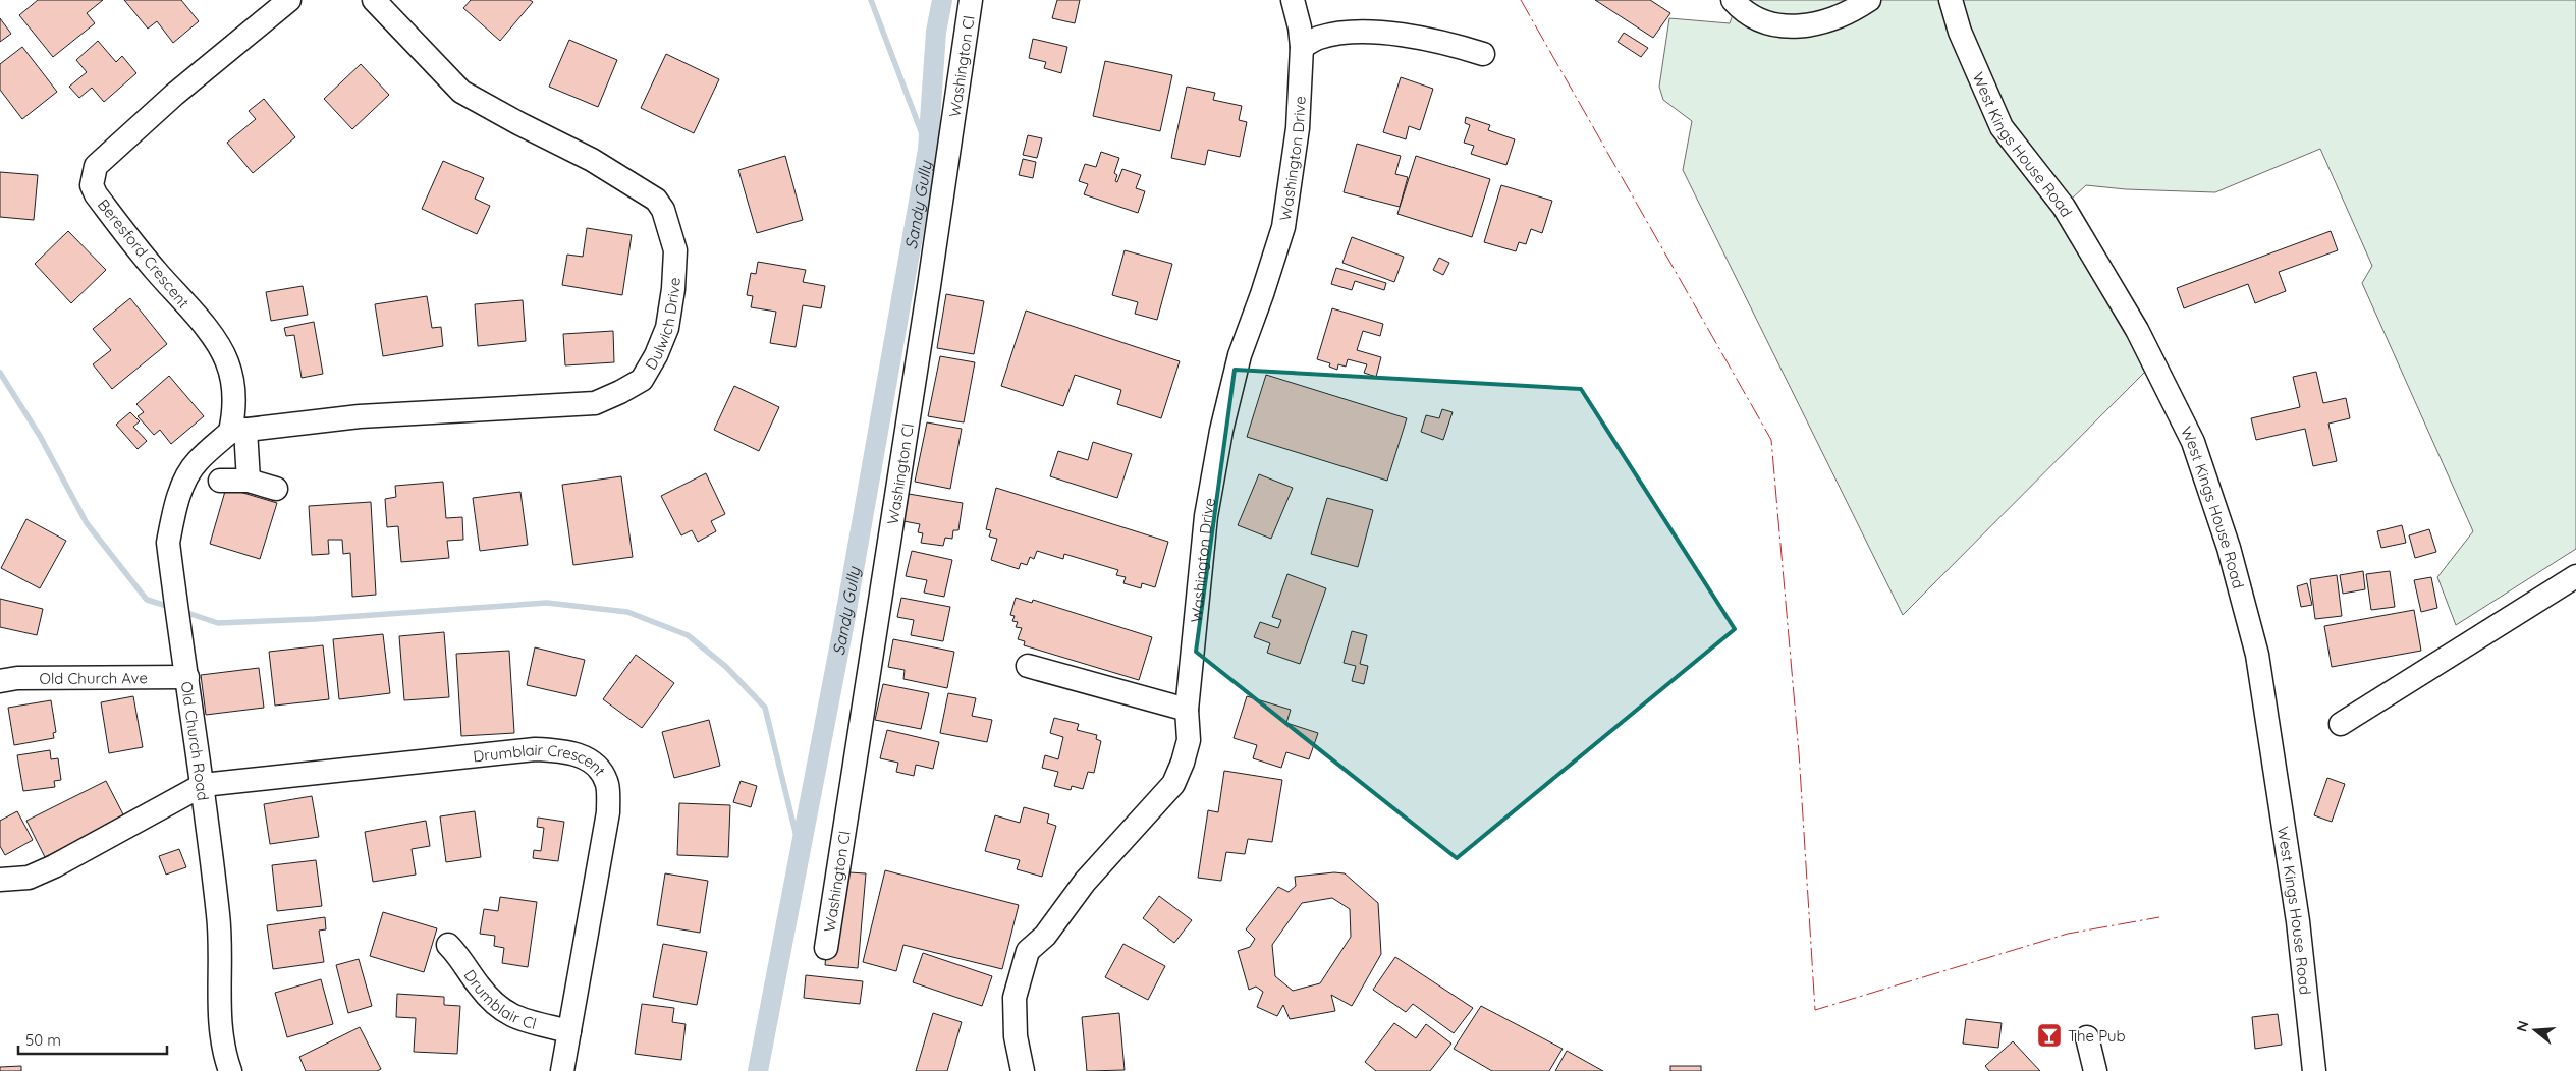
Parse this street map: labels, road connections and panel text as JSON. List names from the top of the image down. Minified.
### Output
{"streets":{"street":["Washington Cl","West Kings House Road","Washington Drive","Beresford Crescent","Dulwich Drive","Old Church Ave","Old Church Road","Drumblair Crescent","Drumblair Cl"]},"crossings":[["Beresford Crescent","Dulwich Drive"],["Beresford Crescent","Old Church Road"],["Dulwich Drive","Old Church Road"],["Old Church Ave","Old Church Road"],["Old Church Road","Drumblair Crescent"],["Drumblair Crescent","Drumblair Cl"]],"water":["Sandy Gully"],"places":{"bar":["The Pub"]},"scale_bar":"50 m","north":"left"}
